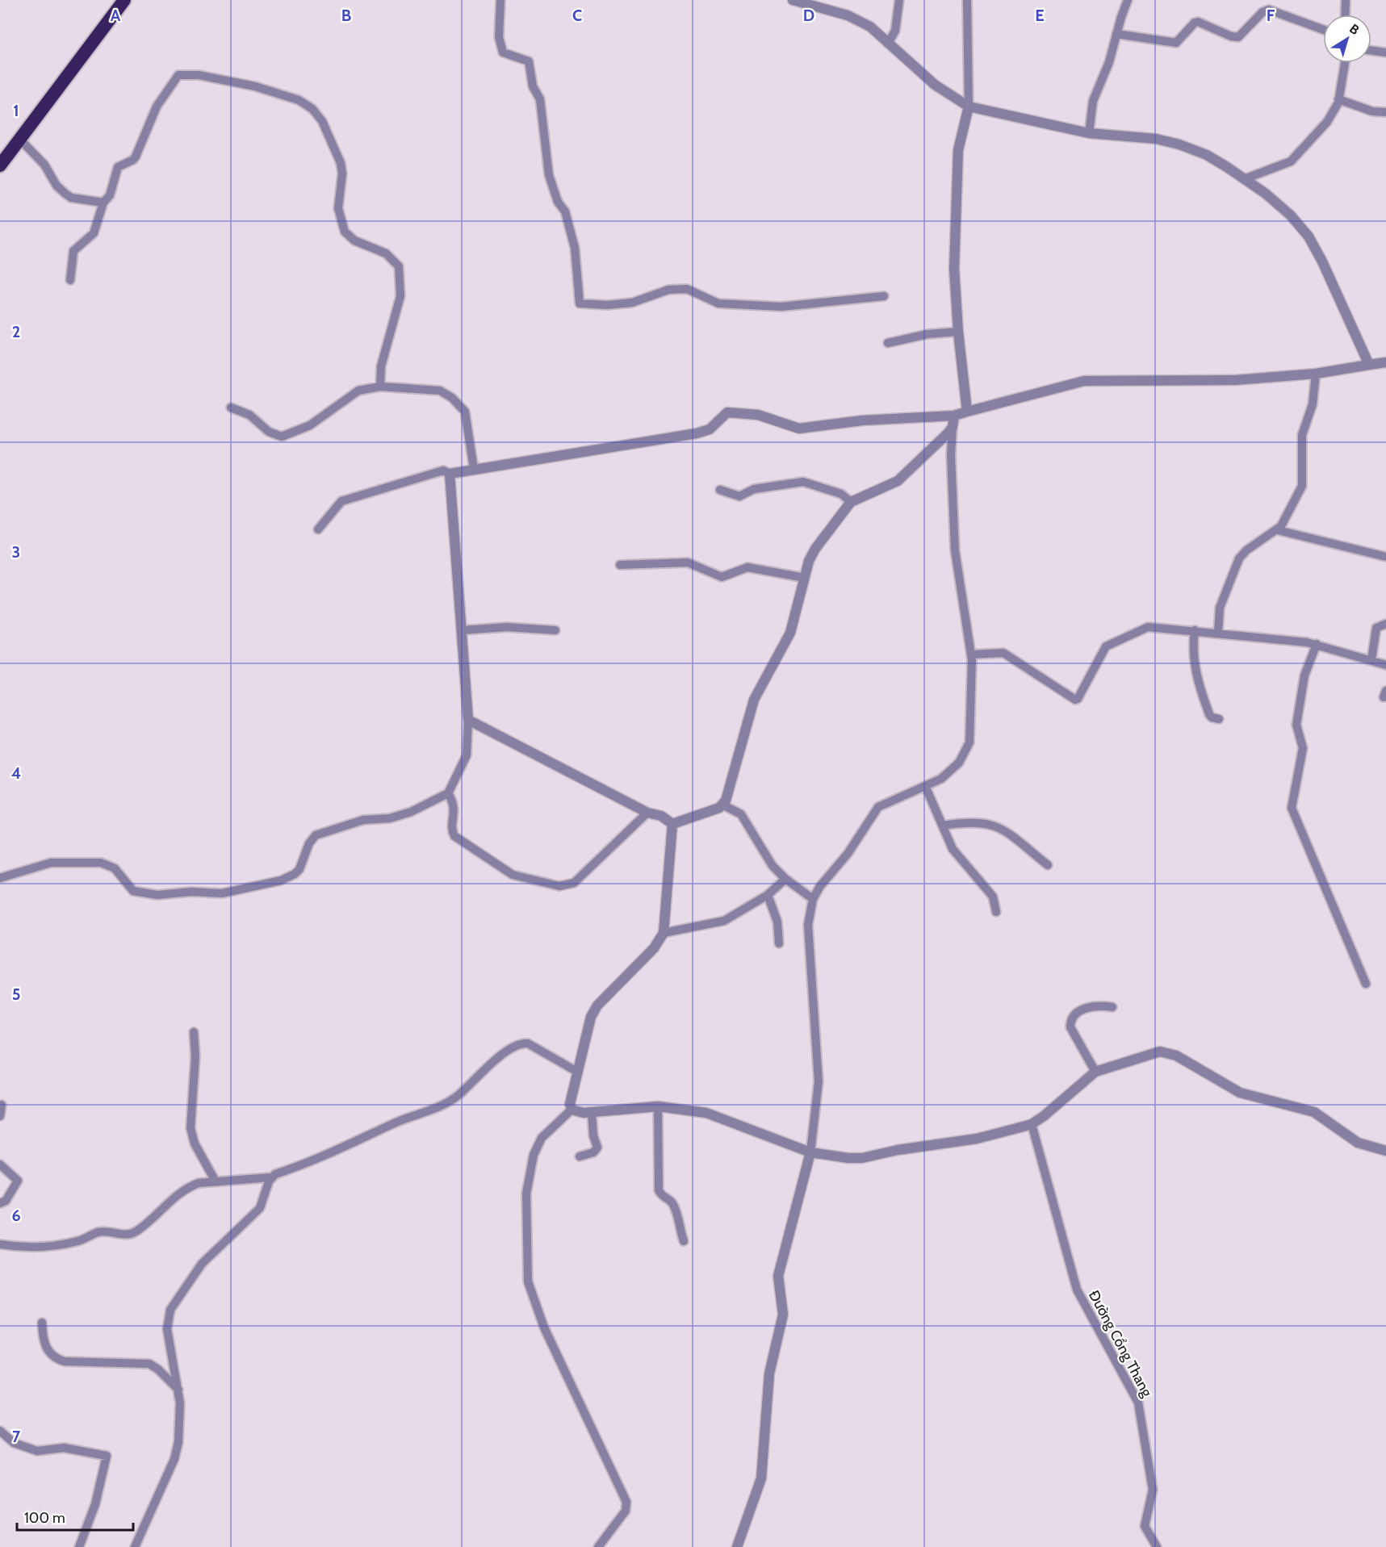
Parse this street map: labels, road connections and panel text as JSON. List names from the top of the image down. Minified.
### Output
{"streets":{"street":["Đường Cổng Thang"]},"scale_bar":"100 m","north":"top right","grid":{"columns":["A","B","C","D","E","F"],"rows":["1","2","3","4","5","6","7"]}}
